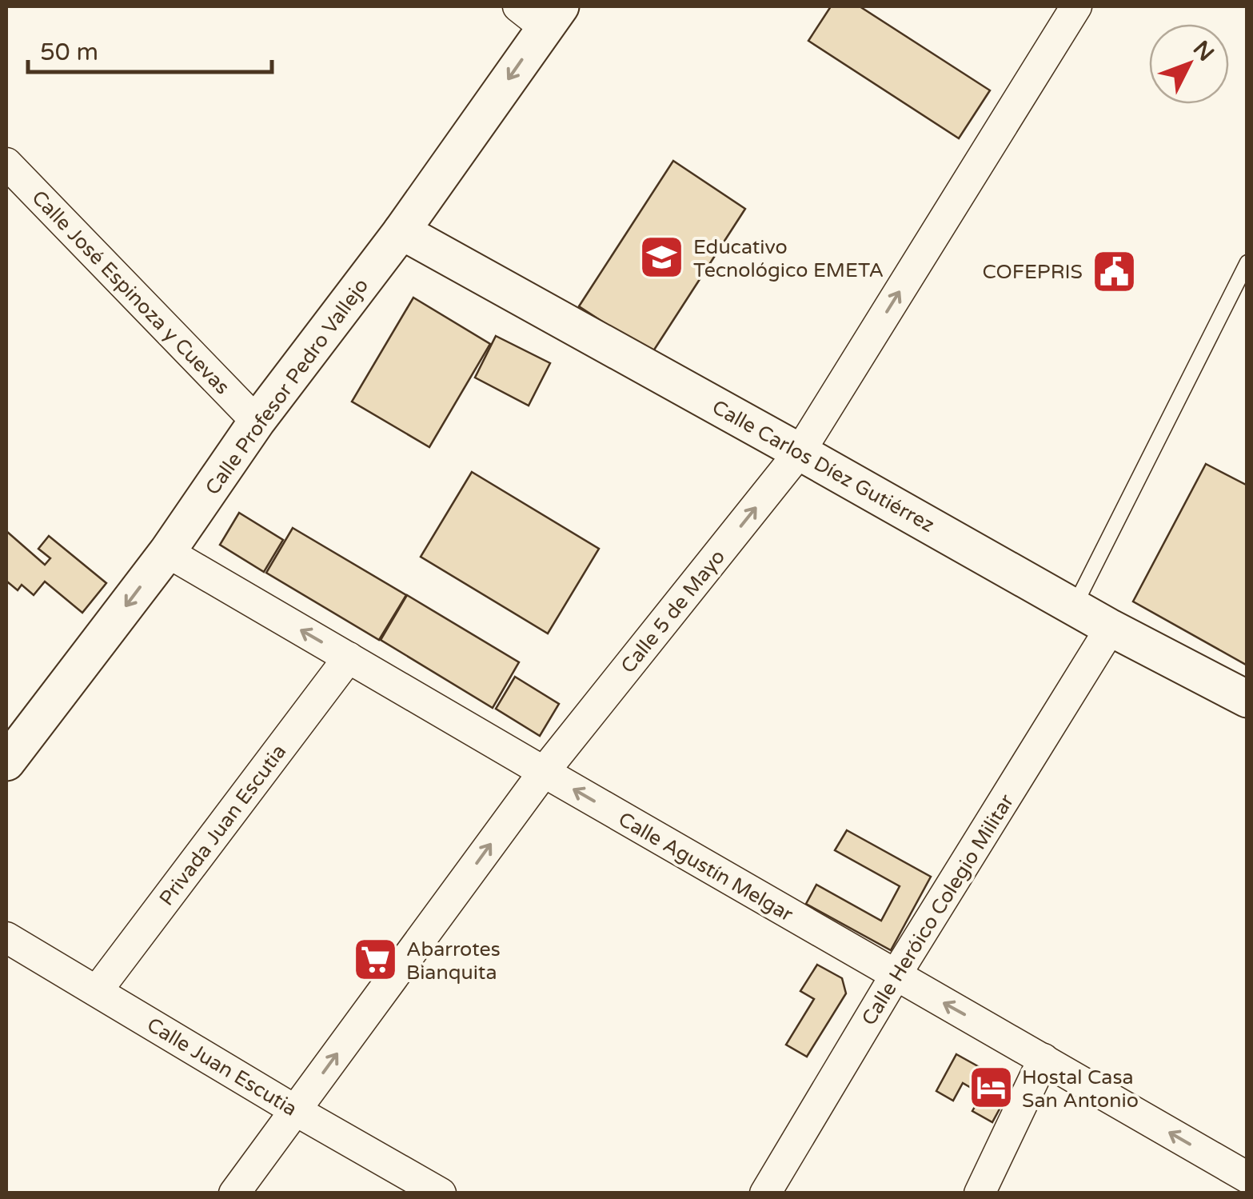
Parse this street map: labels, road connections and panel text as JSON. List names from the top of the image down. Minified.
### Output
{"streets":{"street":["Calle José Espinoza y Cuevas","Calle Profesor Pedro Vallejo","Calle Carlos Díez Gutiérrez","Calle 5 de Mayo","Privada Juan Escutia","Calle Agustín Melgar","Calle Heróico Colegio Militar","Calle Juan Escutia"]},"crossings":[["Calle José Espinoza y Cuevas","Calle Profesor Pedro Vallejo"],["Calle Profesor Pedro Vallejo","Calle Carlos Díez Gutiérrez"],["Calle Profesor Pedro Vallejo","Calle Agustín Melgar"],["Calle Carlos Díez Gutiérrez","Calle 5 de Mayo"],["Calle Carlos Díez Gutiérrez","Calle Heróico Colegio Militar"],["Calle 5 de Mayo","Calle Agustín Melgar"],["Calle 5 de Mayo","Calle Juan Escutia"],["Privada Juan Escutia","Calle Agustín Melgar"],["Privada Juan Escutia","Calle Juan Escutia"],["Calle Agustín Melgar","Calle Heróico Colegio Militar"]],"one_way":["Calle Profesor Pedro Vallejo","Calle 5 de Mayo","Calle Agustín Melgar"],"places":{"school or university":["Educativo Tecnológico EMETA"],"public building":["COFEPRIS"],"supermarket":["Abarrotes Bianquita"],"hotel":["Hostal Casa San Antonio"]},"scale_bar":"50 m","north":"top right"}
